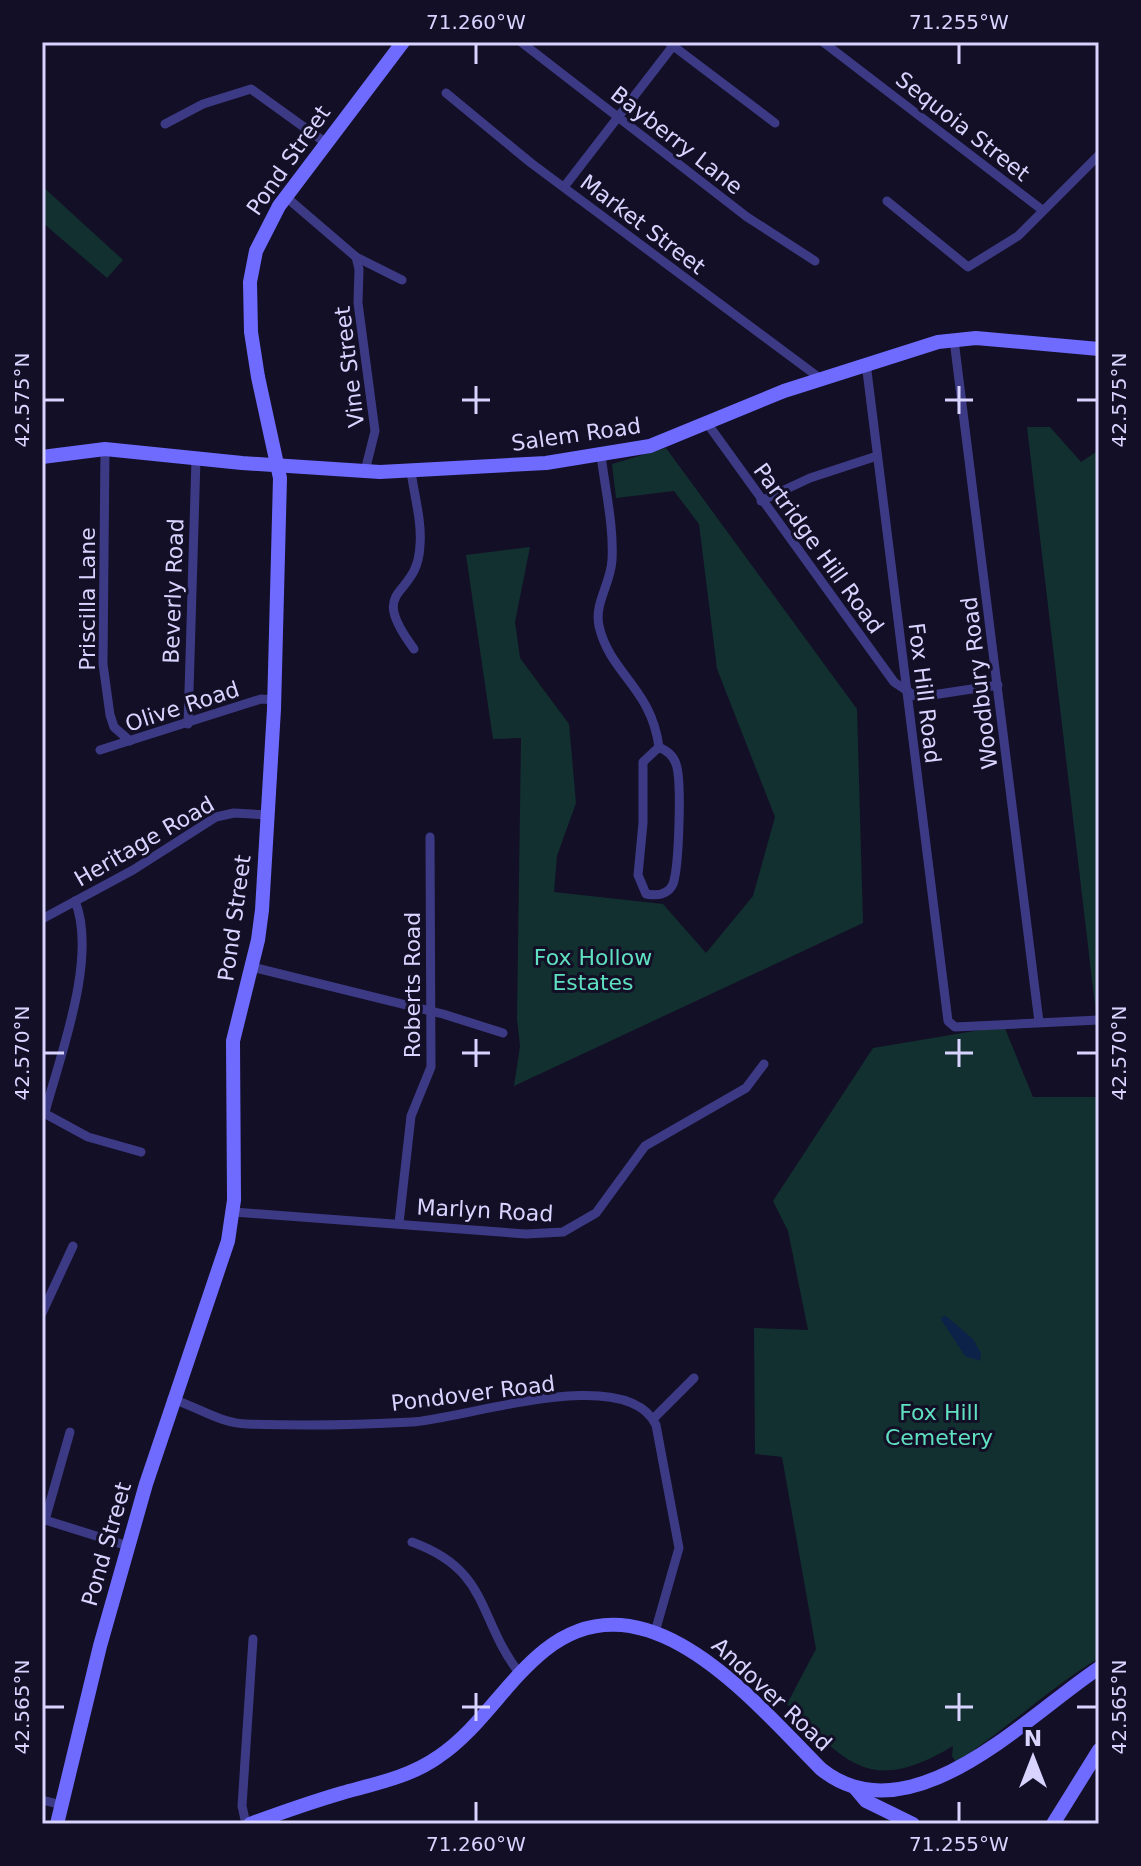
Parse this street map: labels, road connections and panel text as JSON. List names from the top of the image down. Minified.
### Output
{"streets":{"main road":["Pond Street","Salem Road","Andover Road"],"street":["Sequoia Street","Bayberry Lane","Market Street","Vine Street","Partridge Hill Road","Beverly Road","Priscilla Lane","Woodbury Road","Fox Hill Road","Olive Road","Heritage Road","Roberts Road","Marlyn Road","Pondover Road"]},"crossings":[["Pond Street","Salem Road"],["Pond Street","Olive Road"],["Pond Street","Heritage Road"],["Pond Street","Marlyn Road"],["Pond Street","Pondover Road"],["Market Street","Salem Road"],["Vine Street","Salem Road"],["Salem Road","Partridge Hill Road"],["Salem Road","Beverly Road"],["Salem Road","Priscilla Lane"],["Salem Road","Woodbury Road"],["Salem Road","Fox Hill Road"],["Partridge Hill Road","Fox Hill Road"],["Beverly Road","Olive Road"],["Priscilla Lane","Olive Road"],["Woodbury Road","Fox Hill Road"],["Roberts Road","Marlyn Road"]],"parks":["Fox Hollow Estates","Fox Hill Cemetery"],"north":"top","coordinates":["71.260°W","71.255°W","42.575°N","42.570°N","42.565°N"]}
